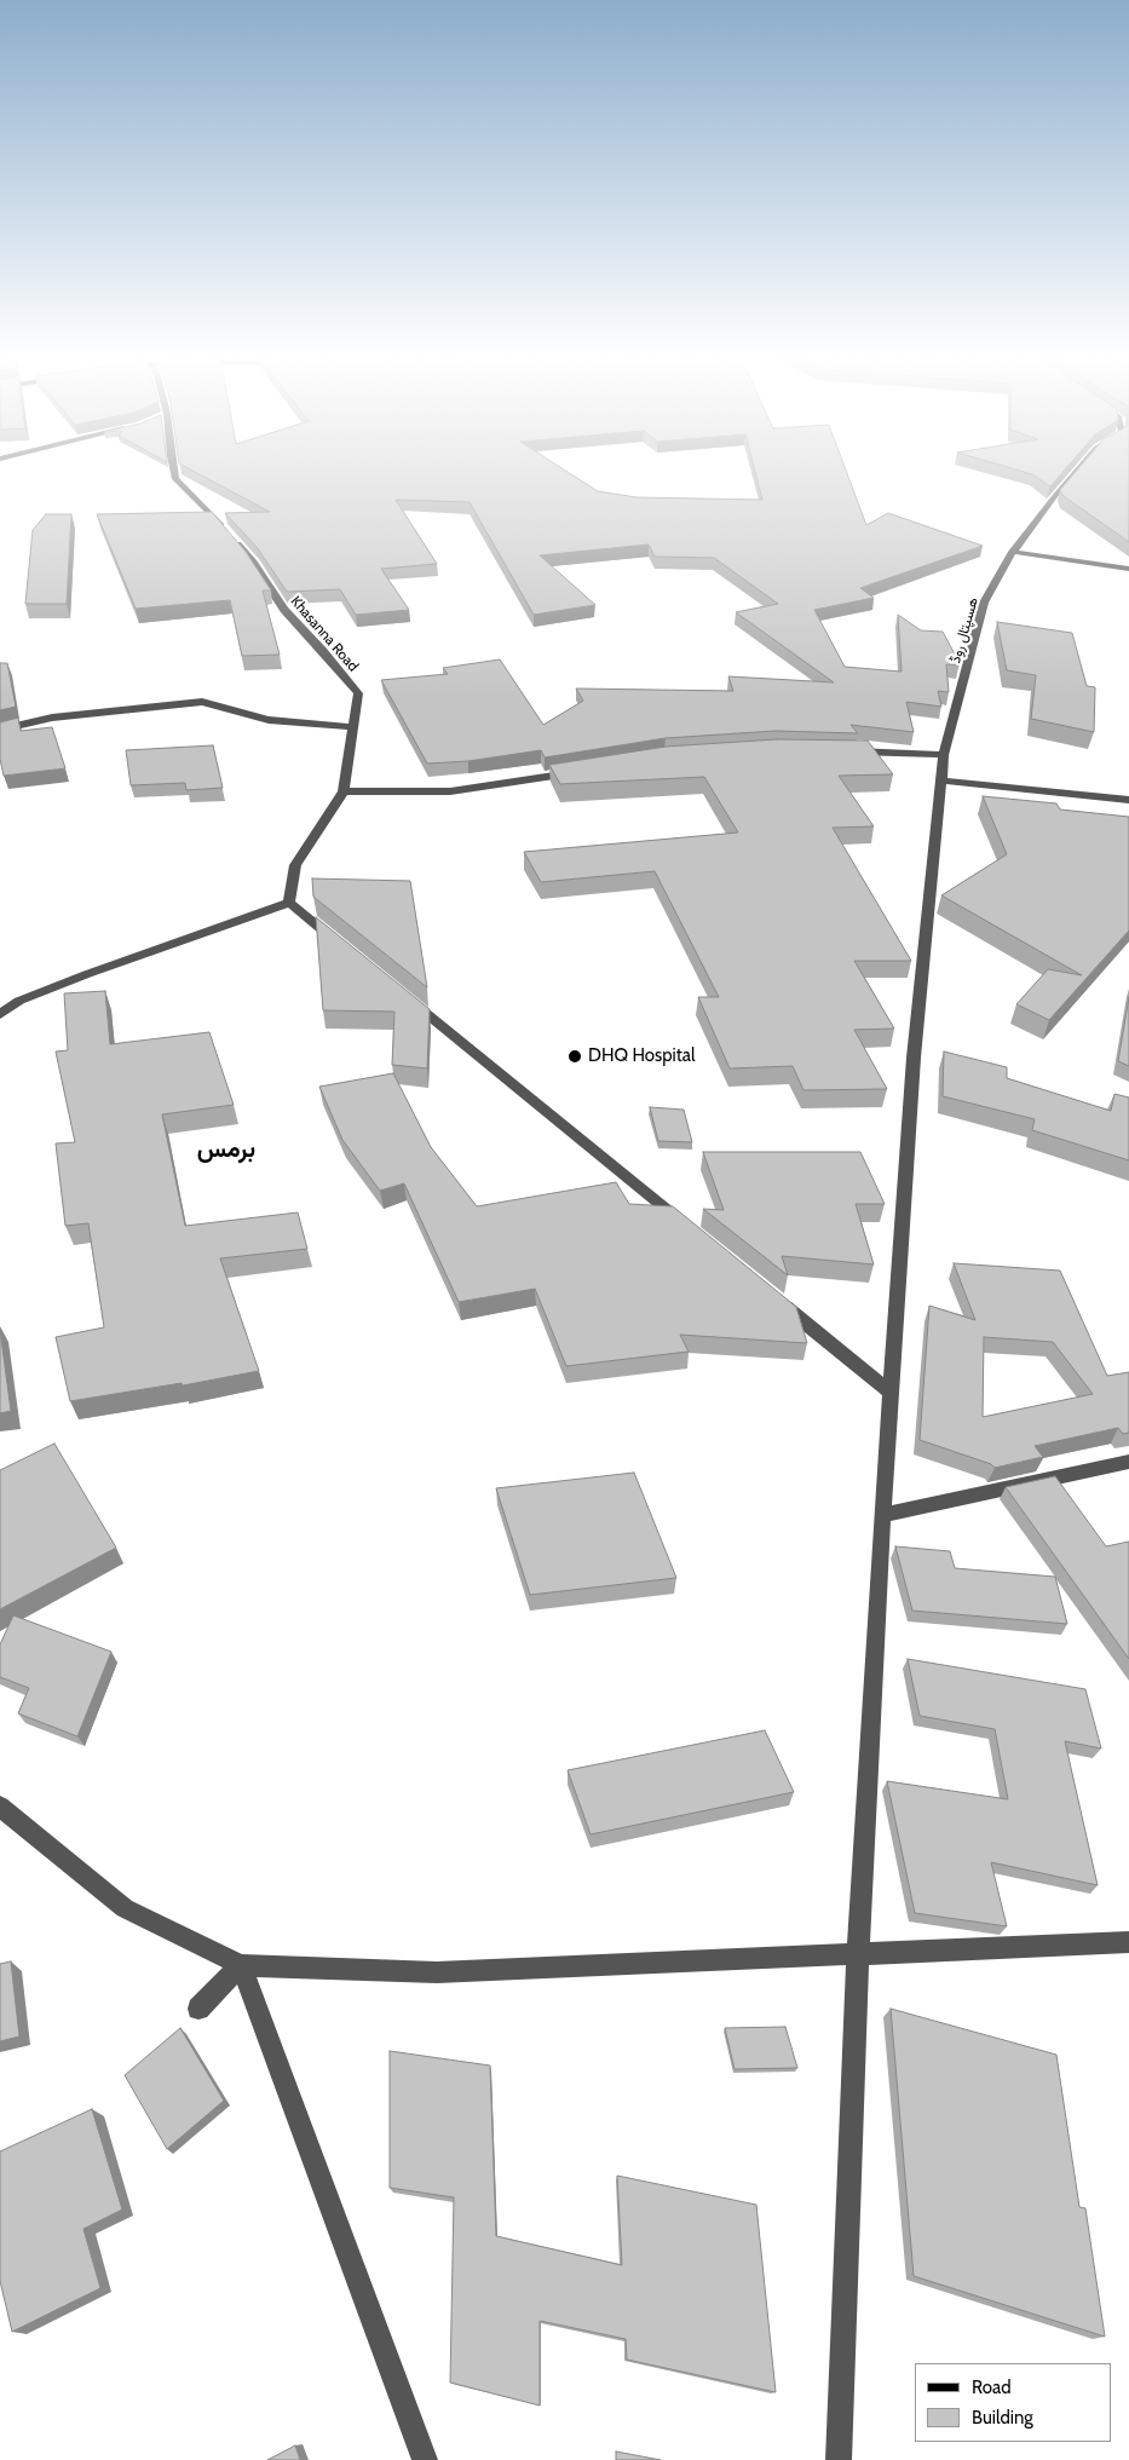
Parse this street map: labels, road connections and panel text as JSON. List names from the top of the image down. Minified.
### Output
{"streets":{"street":["ھسپتال روڈ","Khasanna Road"]},"districts":["برمس"],"places":["DHQ Hospital"],"legend":["Road","Building"]}
